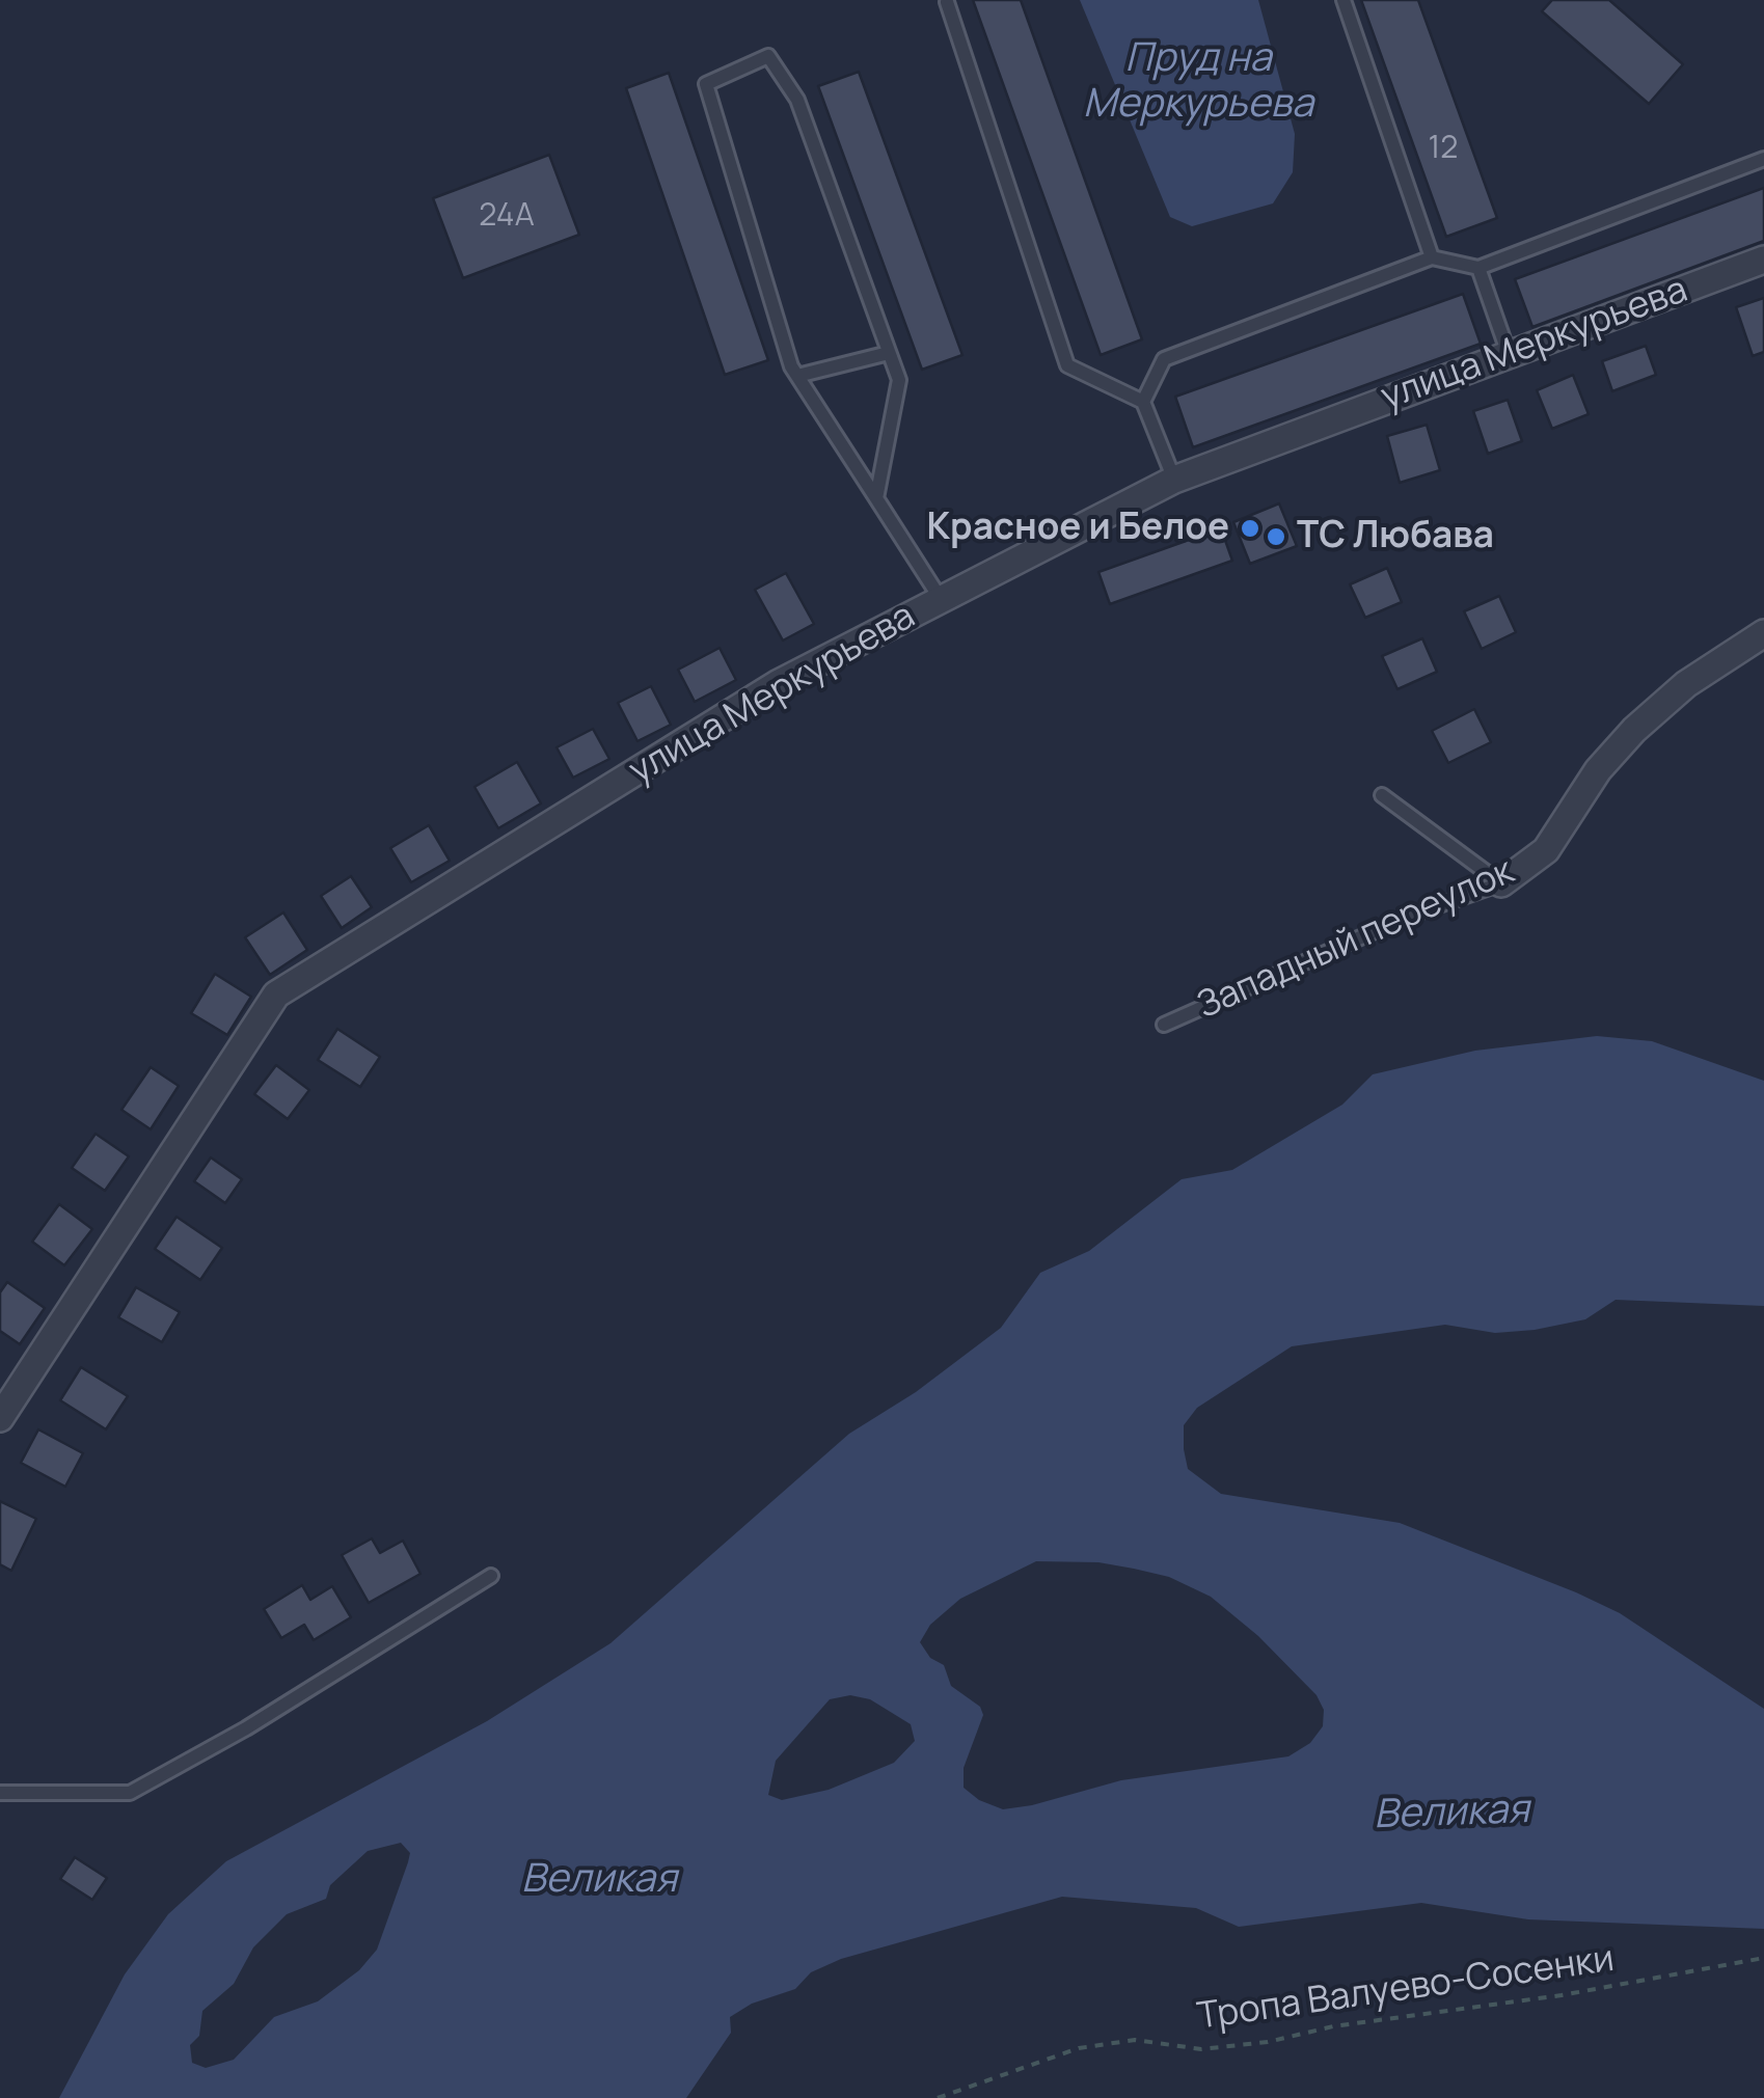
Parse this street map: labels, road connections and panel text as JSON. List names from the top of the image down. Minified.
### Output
{"streets":{"street":["улица Меркурьева","Западный переулок"],"path":["Тропа Валуево-Сосенки"]},"water":["Пруд на Меркурьева","Великая"],"places":["Красное и Белое","ТС Любава"],"house_numbers":["12","24А"]}
